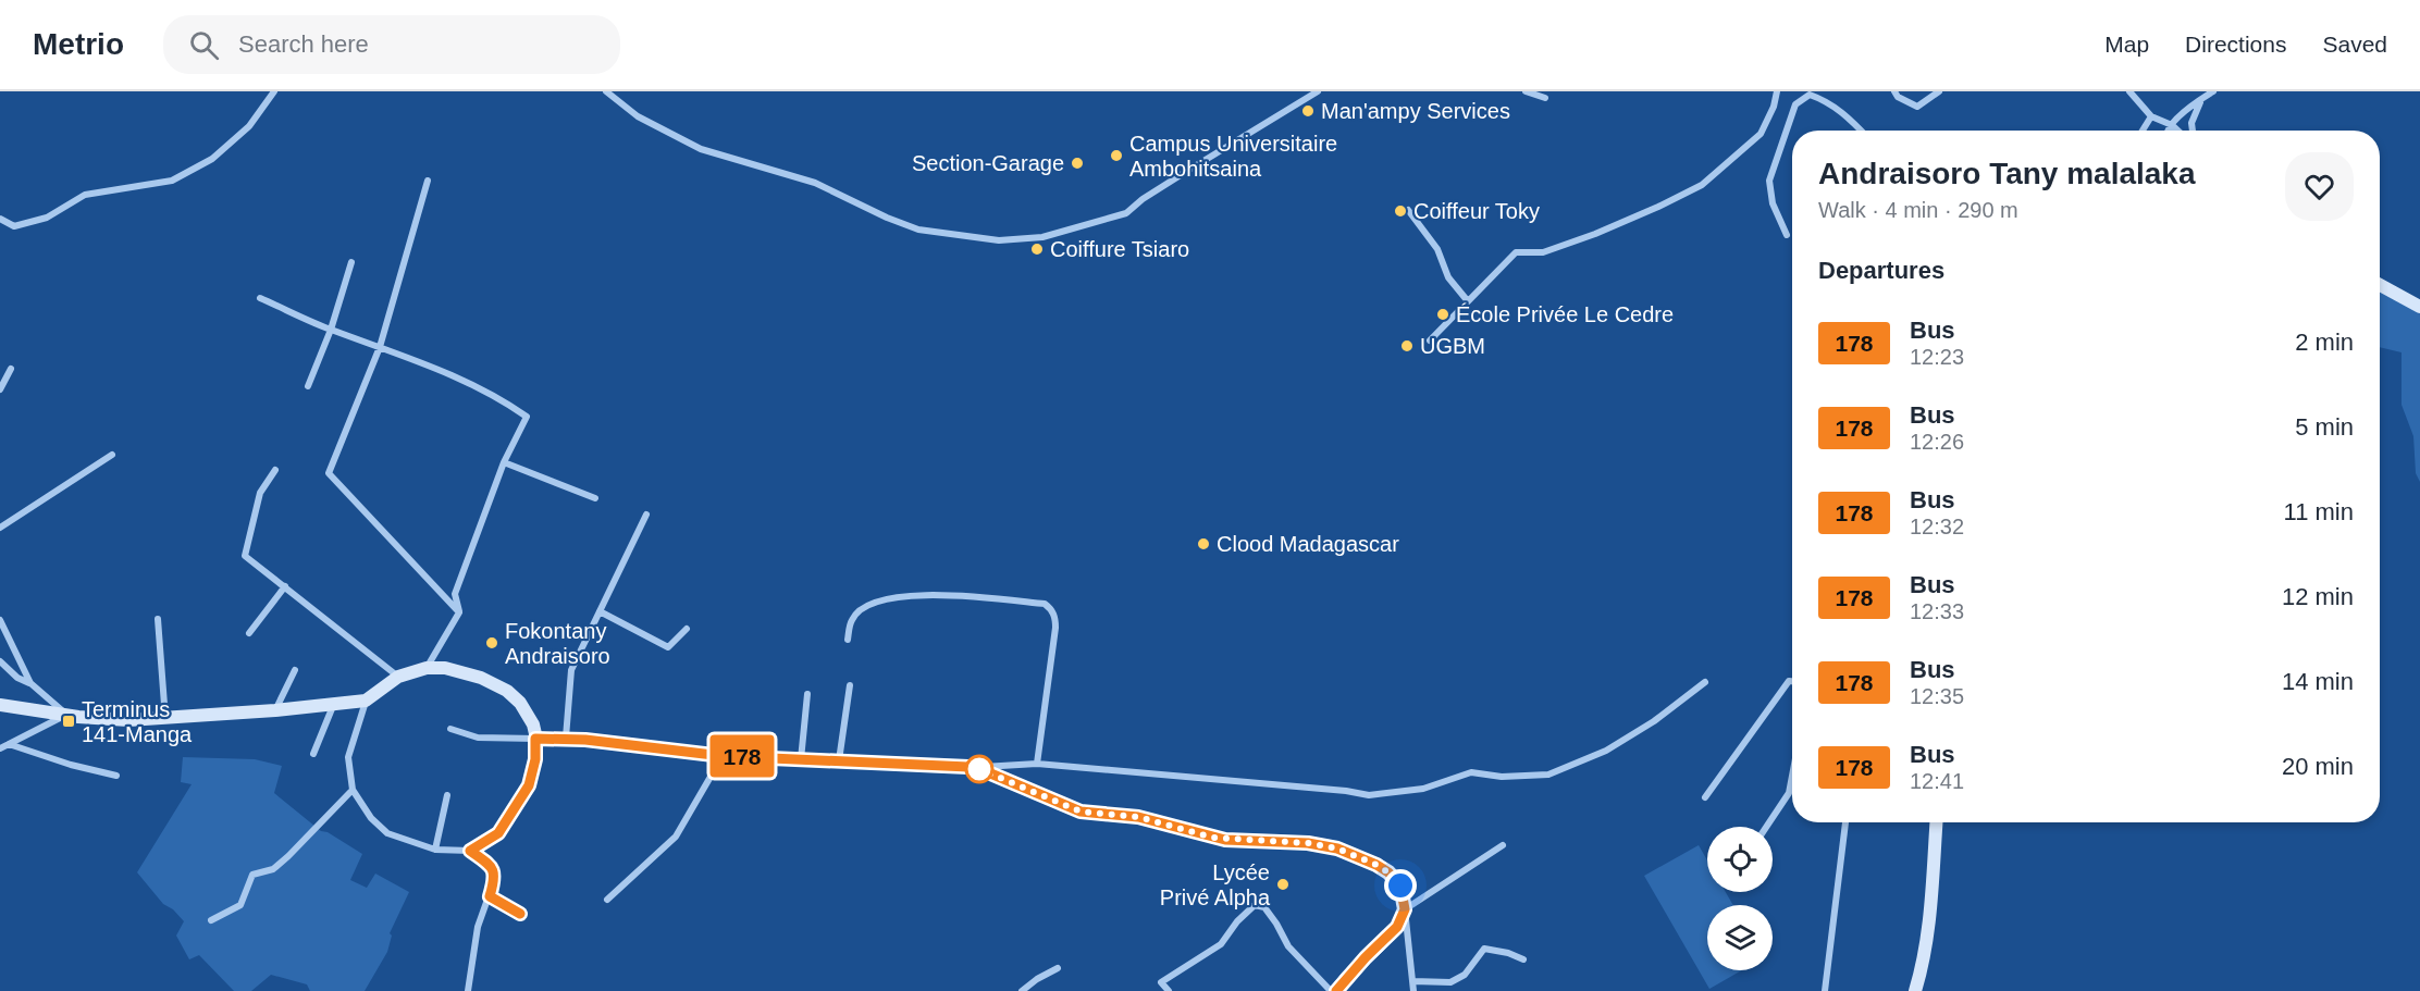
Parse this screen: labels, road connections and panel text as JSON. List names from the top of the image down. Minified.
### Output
{"places":{"other":["Man'ampy Services","Campus Universitaire Ambohitsaina","Section-Garage","Coiffeur Toky","Coiffure Tsiaro","École Privée Le Cedre","UGBM","Clood Madagascar","Fokontany Andraisoro","Lycée Privé Alpha"],"transit":["Terminus 141-Manga"]},"lines":["bus line 178"],"page":{"header":"Metrio","search":"Search here","nav":["Map","Directions","Saved"],"on_map":"178","heading":[["Andraisoro Tany malalaka","Walk · 4 min · 290 m"],"Departures"],"list":[{"mark":"178","name":"Bus","note":"12:23","value":"2 min"},{"mark":"178","name":"Bus","note":"12:26","value":"5 min"},{"mark":"178","name":"Bus","note":"12:32","value":"11 min"},{"mark":"178","name":"Bus","note":"12:33","value":"12 min"},{"mark":"178","name":"Bus","note":"12:35","value":"14 min"},{"mark":"178","name":"Bus","note":"12:41","value":"20 min"}]}}
